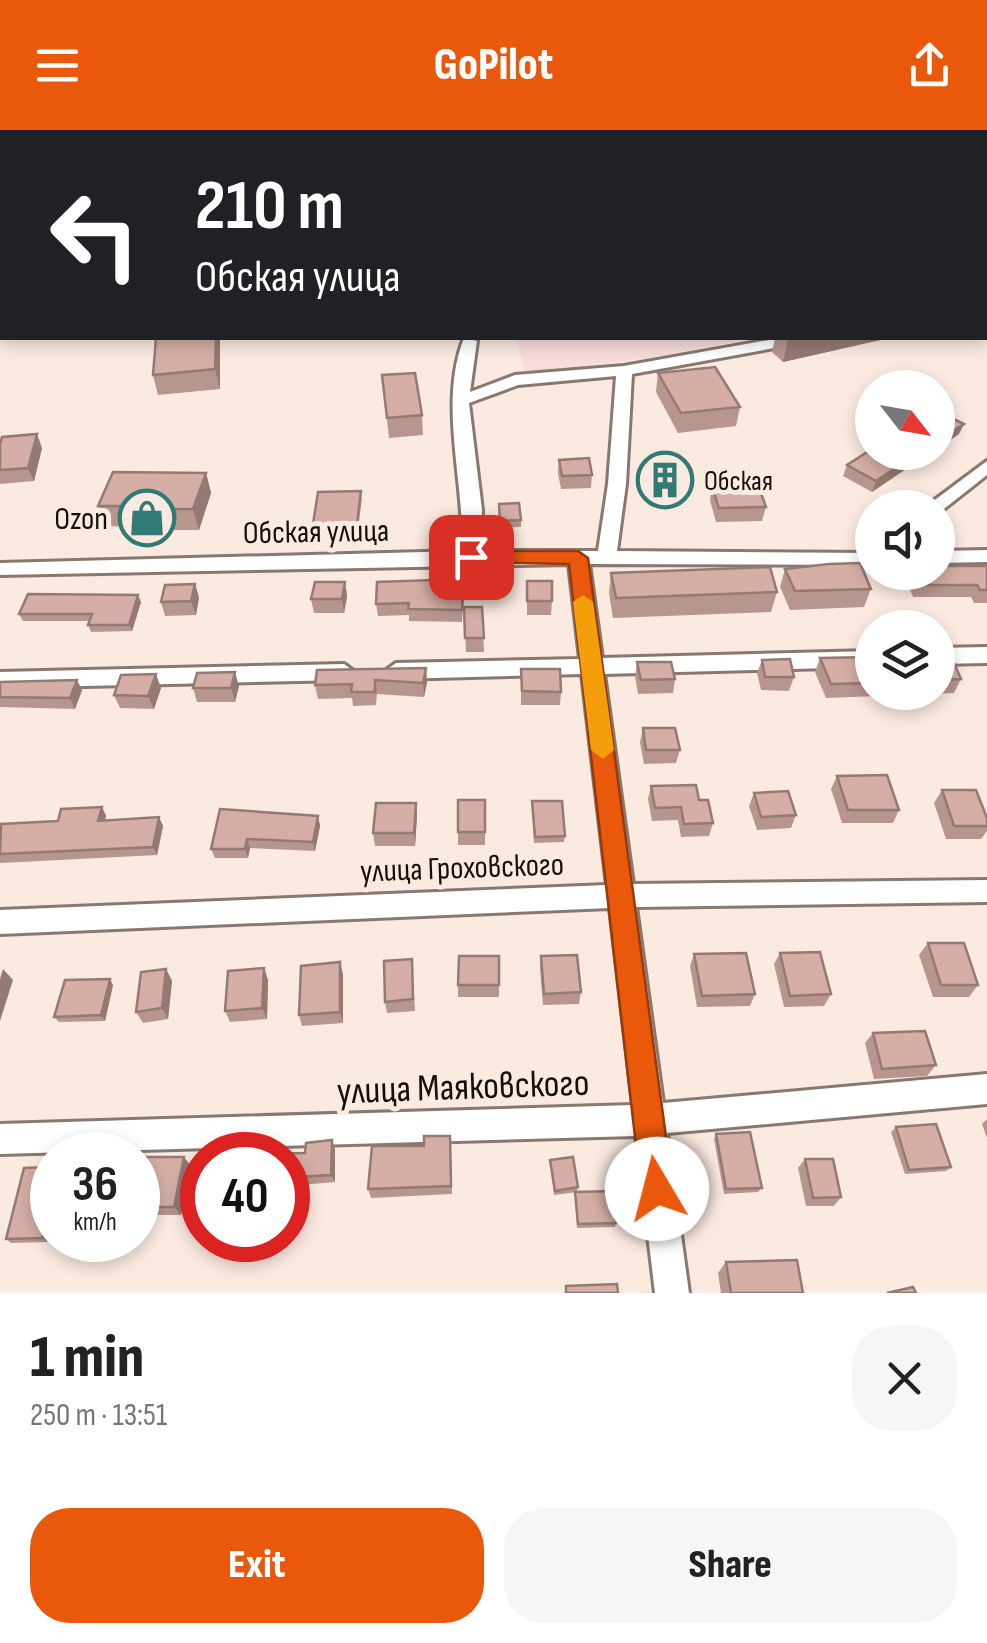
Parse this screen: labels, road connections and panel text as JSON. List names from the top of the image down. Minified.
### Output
{"streets":{"street":["Обская улица","улица Гроховского","улица Маяковского"]},"places":{"building":["Обская"],"shop":["Ozon"]},"north":"bottom right","page":{"header":"GoPilot","turn":["210 m","Обская улица"],"speed":"36 km/h","limit":"40","heading":["1 min","250 m · 13:51"],"buttons":["Exit","Share"]}}
